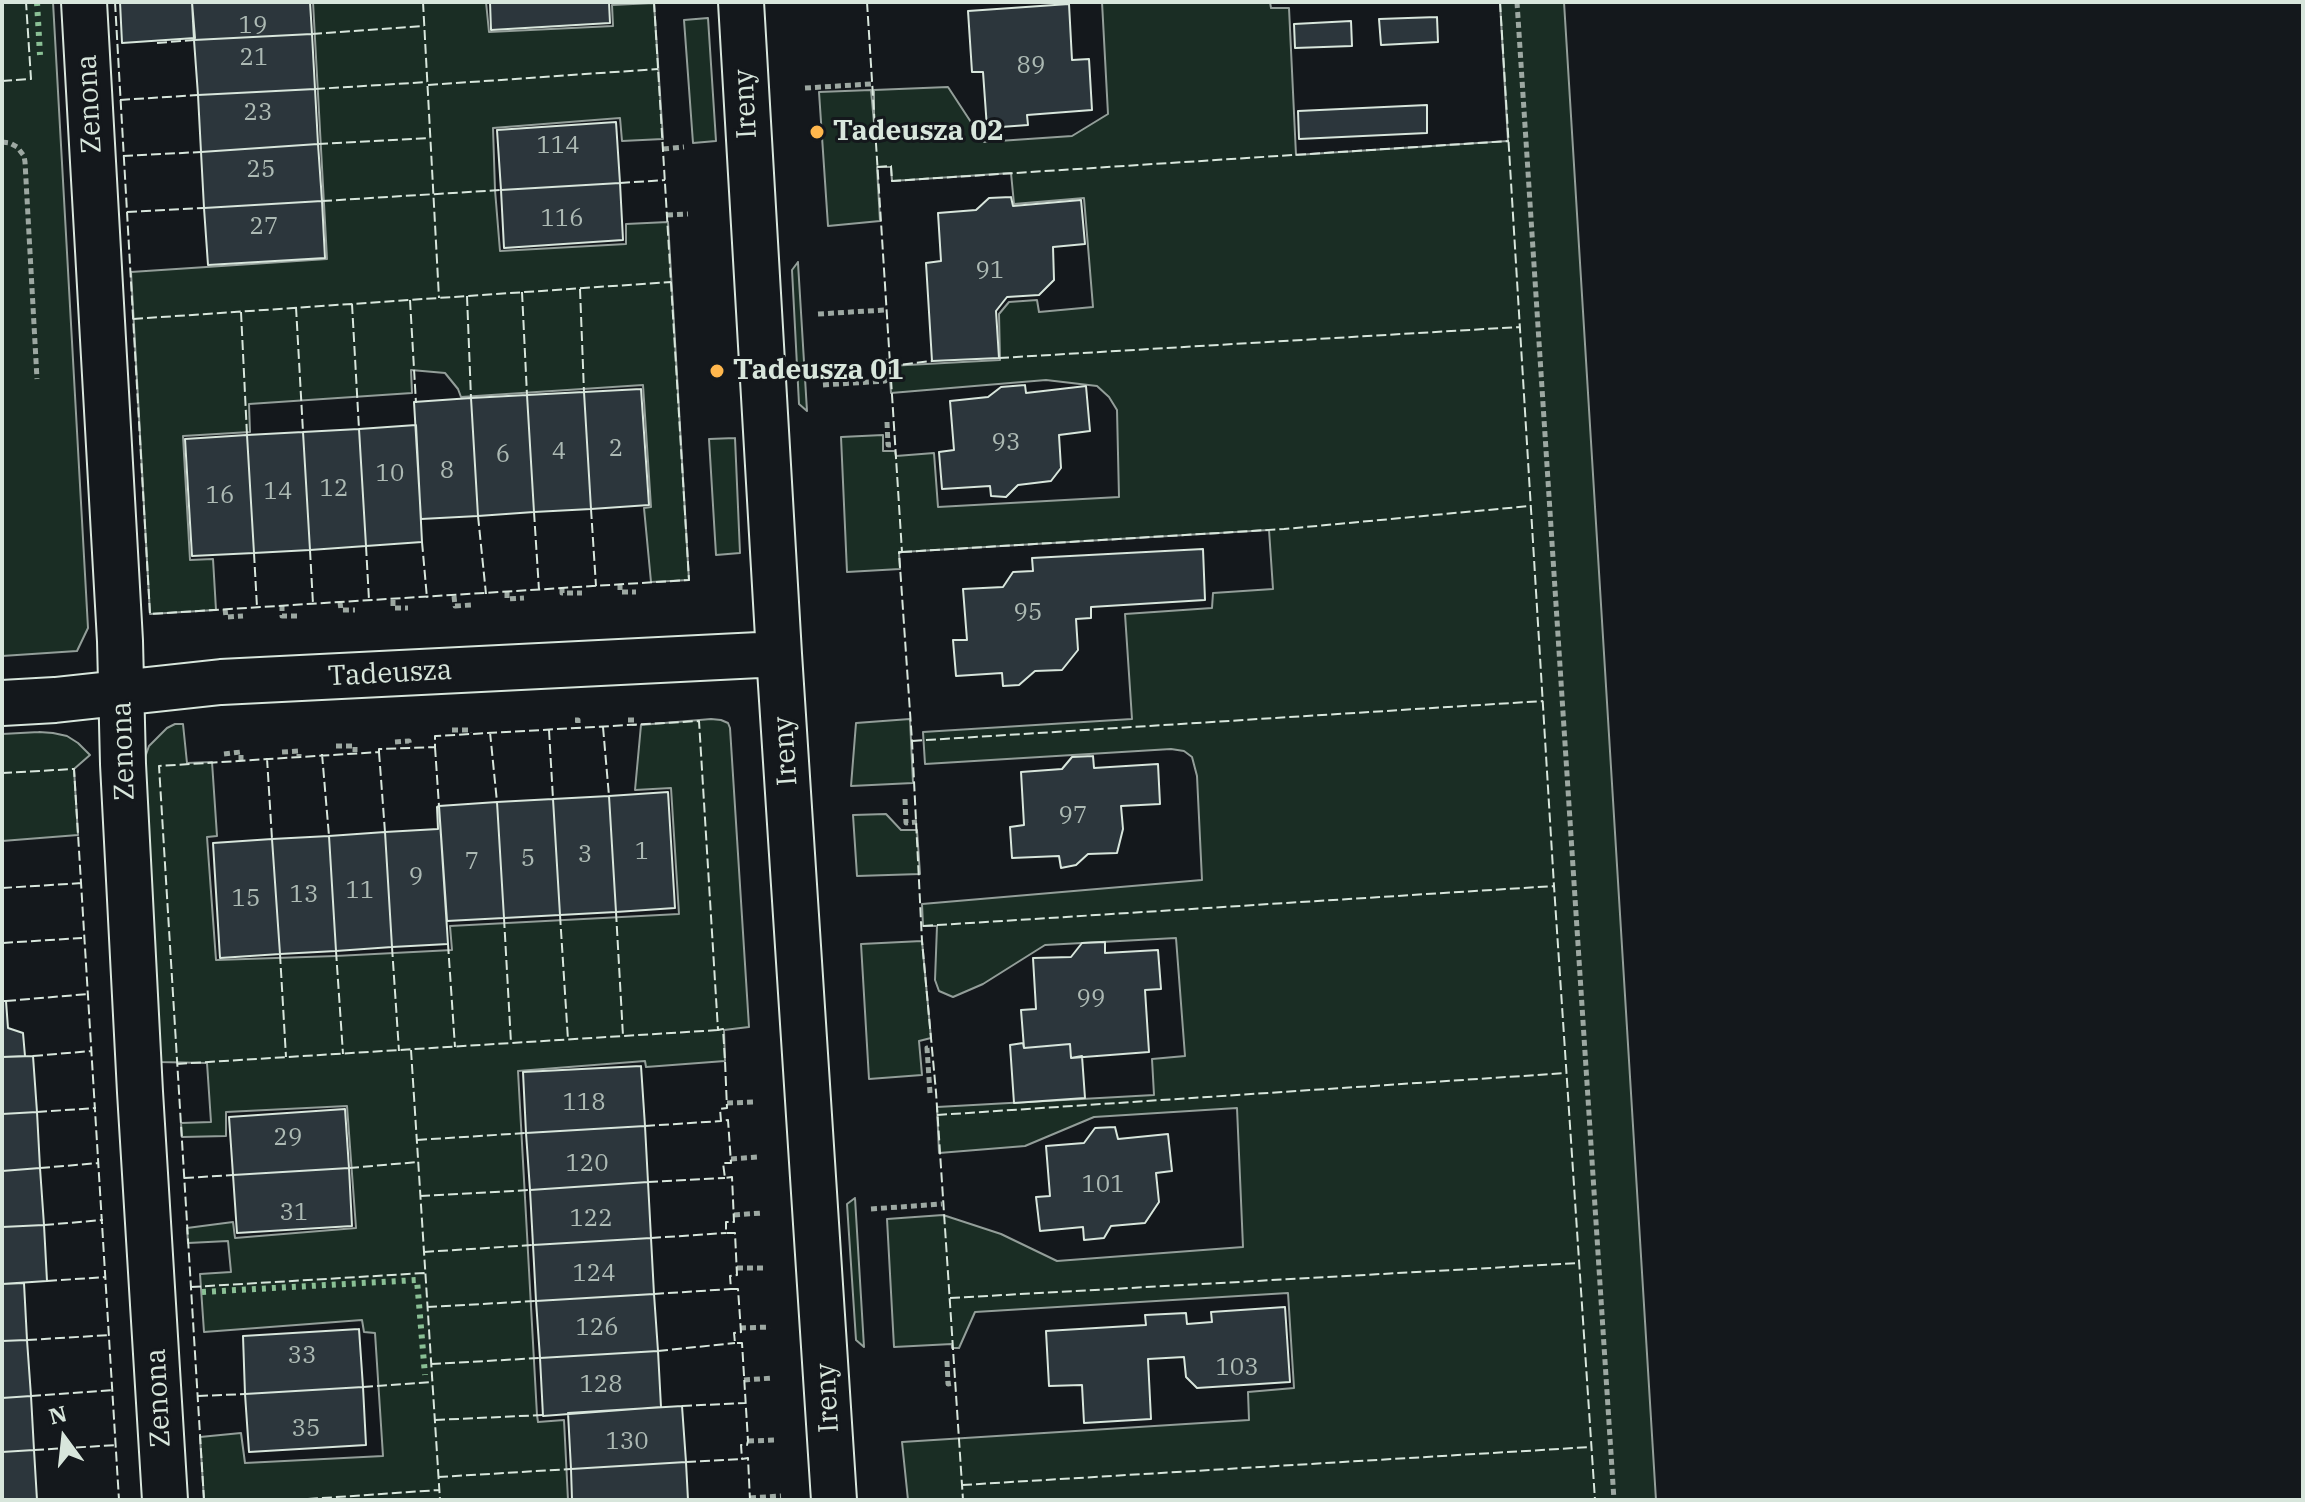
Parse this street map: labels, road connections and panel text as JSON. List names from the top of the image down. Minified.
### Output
{"streets":{"street":["Zenona","Ireny","Tadeusza"]},"crossings":[["Zenona","Tadeusza"],["Ireny","Tadeusza"]],"places":["Tadeusza 02","Tadeusza 01"],"house_numbers":["19","21","89","23","114","25","116","27","91","93","2","4","6","8","10","12","14","16","95","97","1","3","5","7","9","11","13","15","99","118","29","120","101","31","122","124","126","33","103","128","35","130"],"north":"top"}
